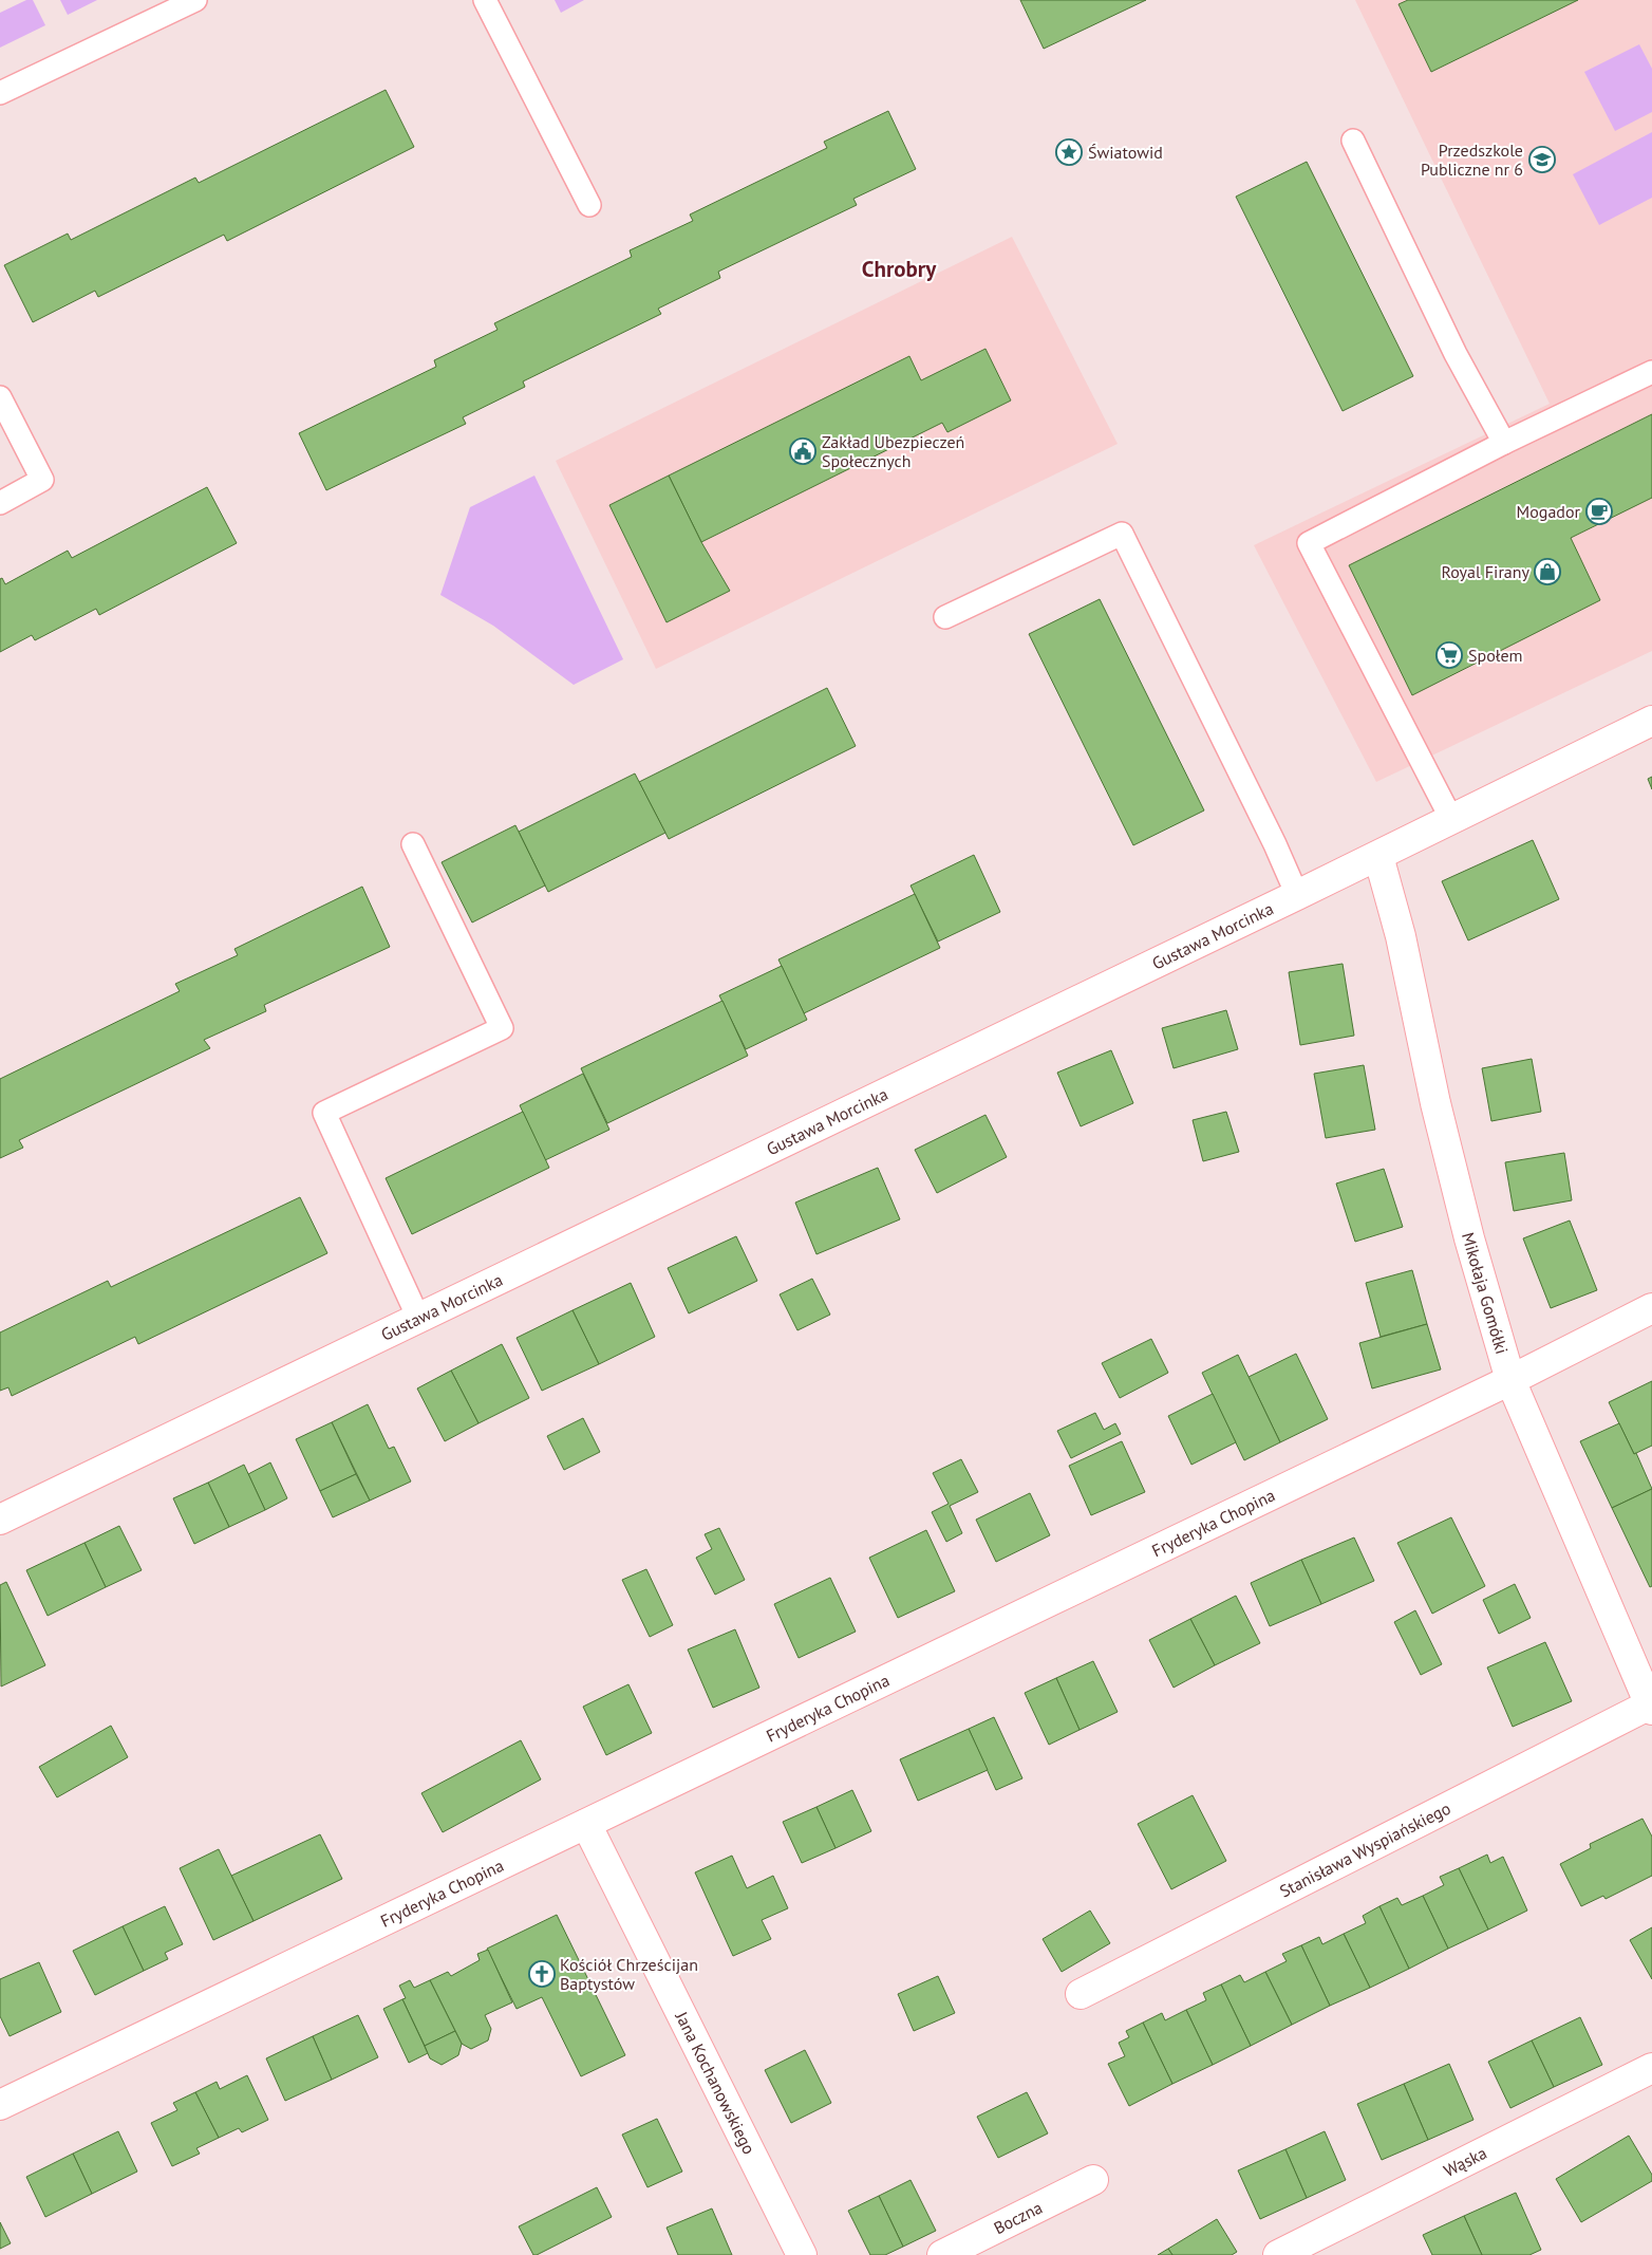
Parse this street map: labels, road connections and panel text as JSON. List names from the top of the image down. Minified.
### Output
{"streets":{"street":["Gustawa Morcinka","Mikołaja Gomółki","Fryderyka Chopina","Stanisława Wyspiańskiego","Jana Kochanowskiego","Wąska","Boczna"]},"crossings":[["Gustawa Morcinka","Mikołaja Gomółki"],["Mikołaja Gomółki","Fryderyka Chopina"],["Mikołaja Gomółki","Stanisława Wyspiańskiego"],["Fryderyka Chopina","Jana Kochanowskiego"]],"districts":["Chrobry"],"places":{"place":["Światowid"],"school or university":["Przedszkole Publiczne nr 6"],"public building":["Zakład Ubezpieczeń Społecznych"],"cafe":["Mogador"],"shop":["Royal Firany"],"supermarket":["Społem"],"church":["Kościół Chrześcijan Baptystów"]}}
